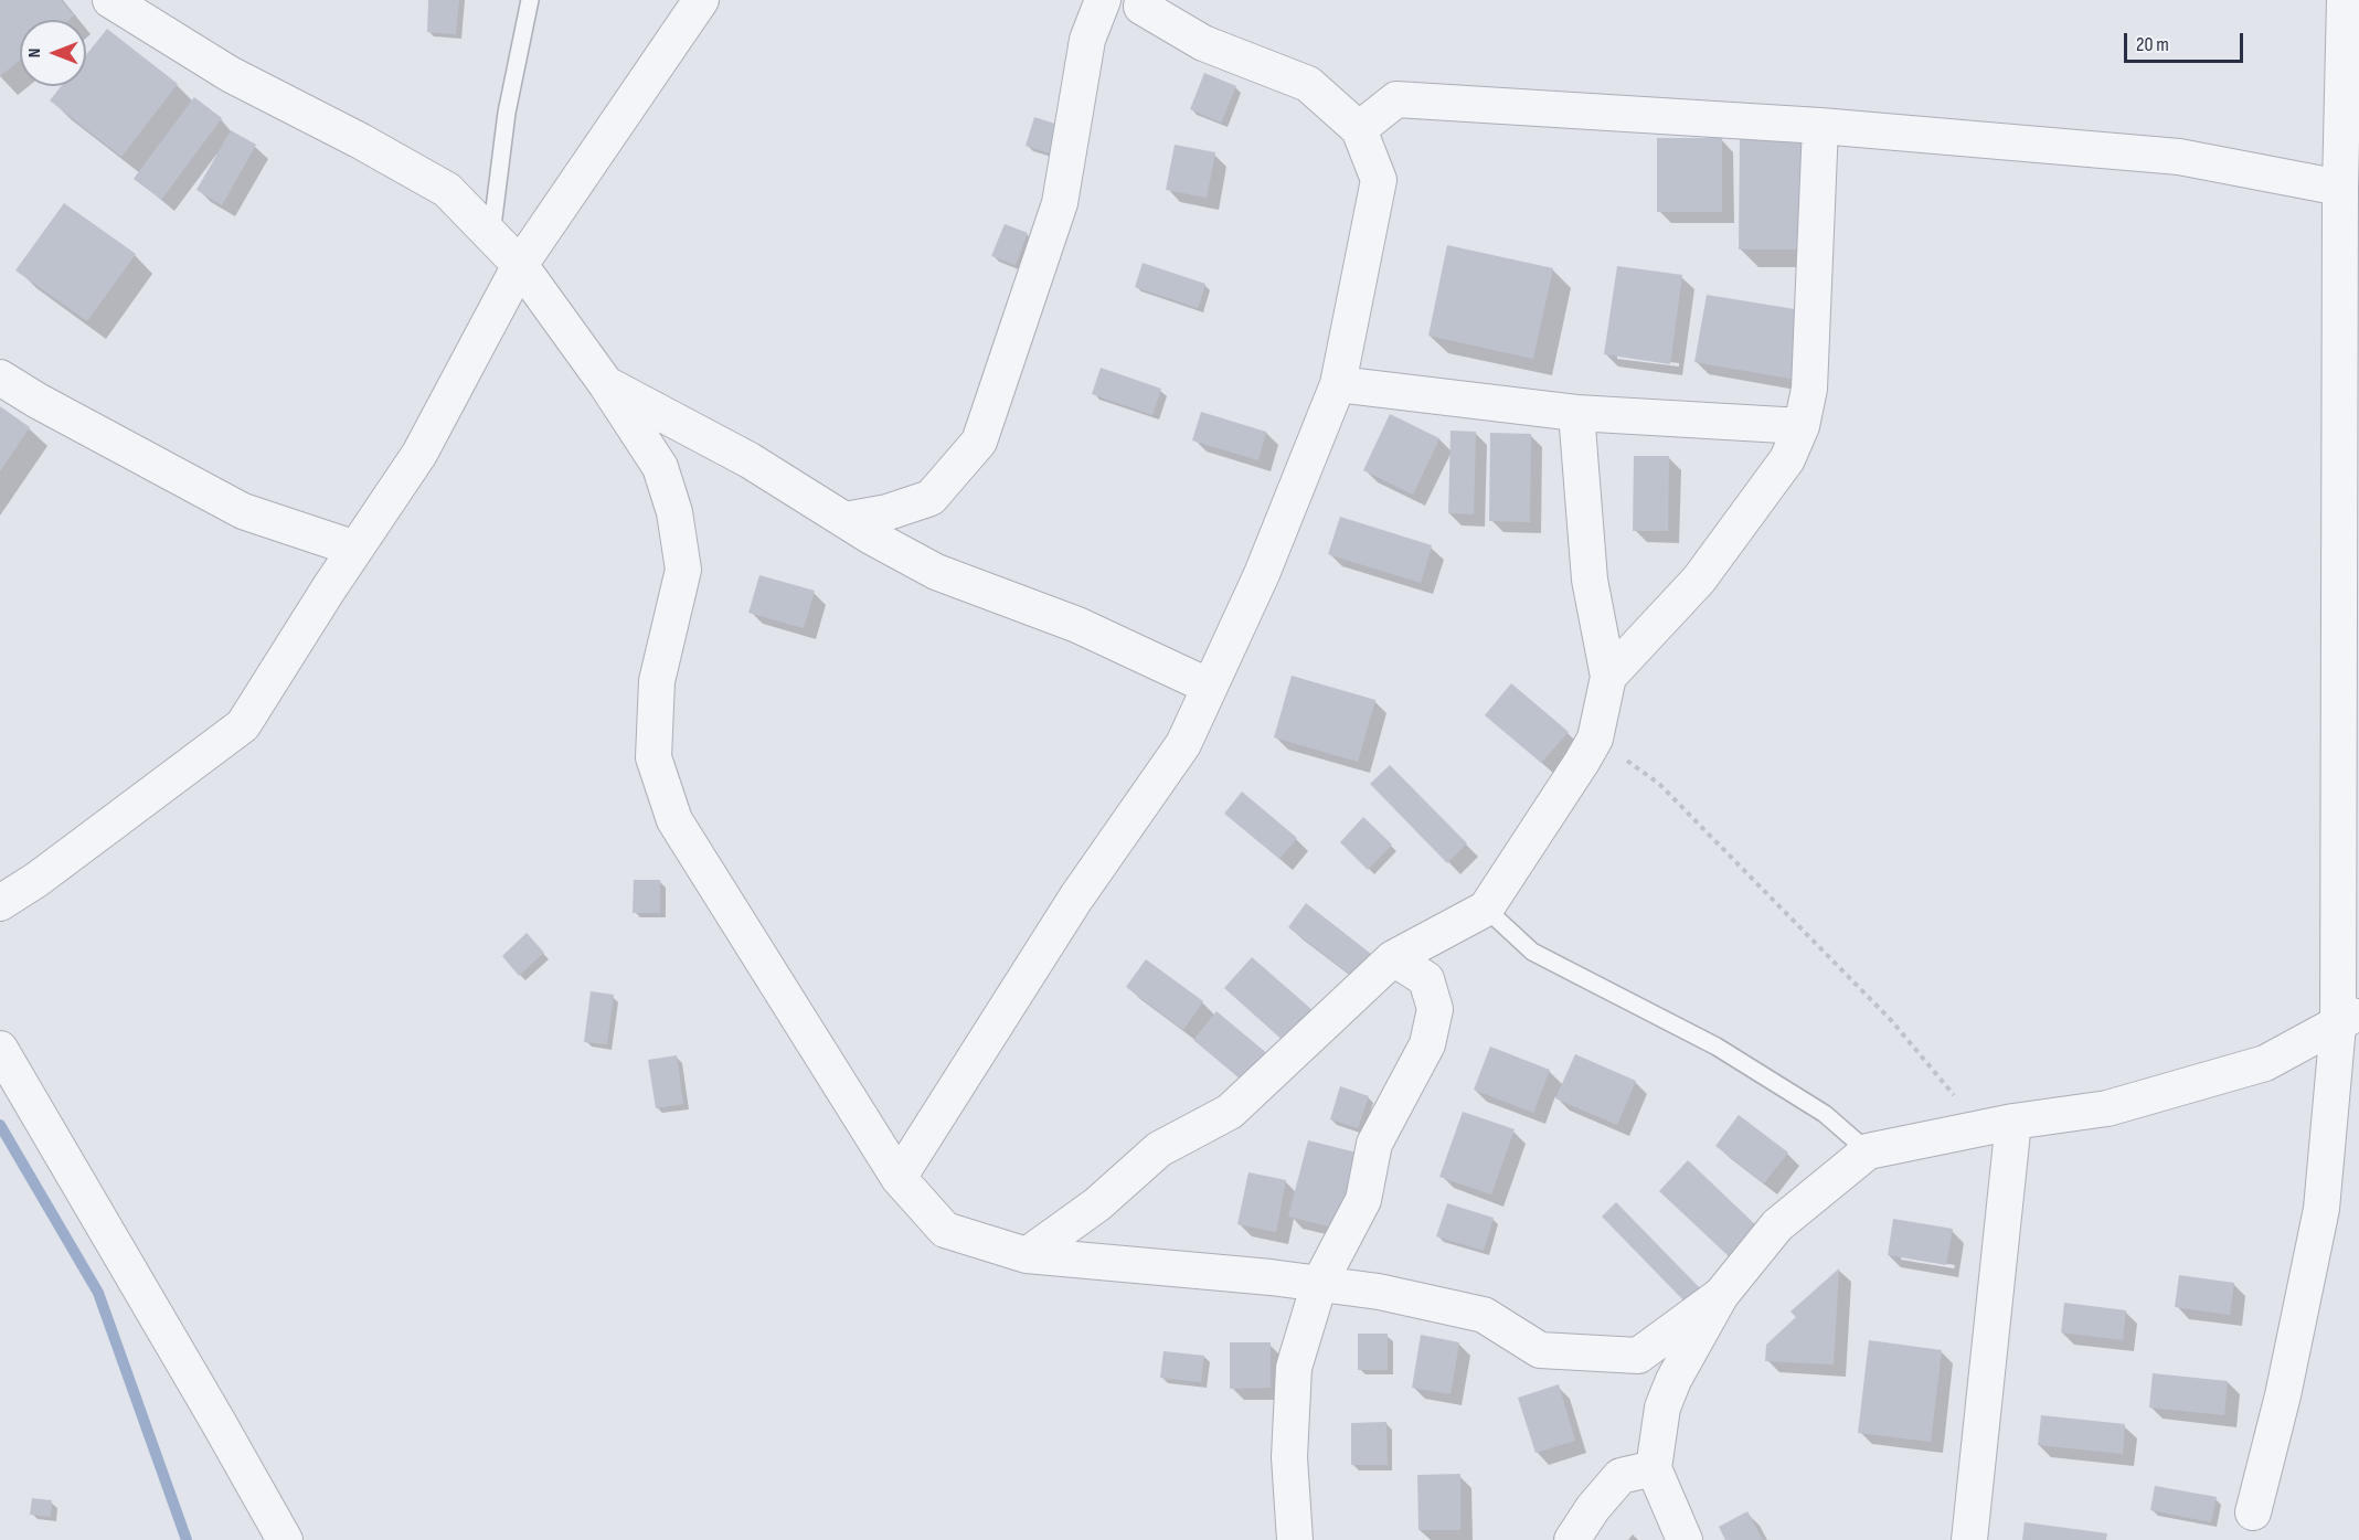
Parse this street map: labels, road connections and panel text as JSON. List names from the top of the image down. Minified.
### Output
{"scale_bar":"20 m","north":"left"}
